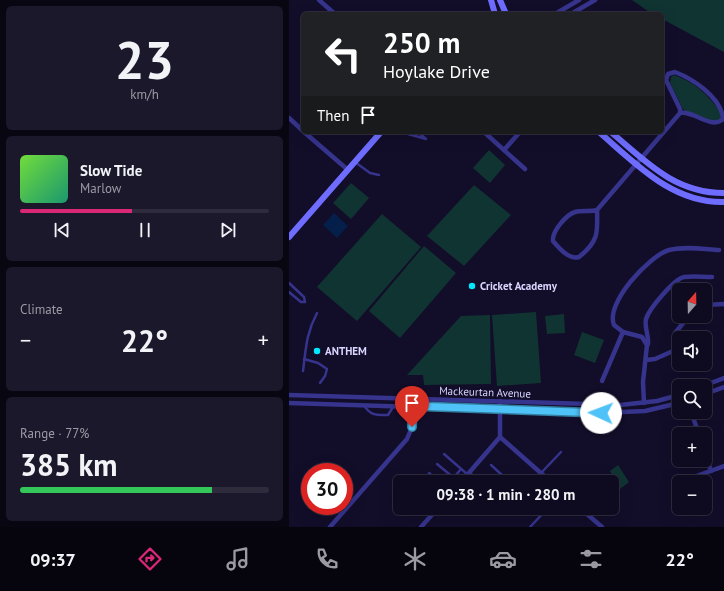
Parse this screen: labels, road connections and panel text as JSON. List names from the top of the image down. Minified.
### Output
{"streets":{"street":["Mackeurtan Avenue"]},"places":["Cricket Academy","ANTHEM"],"north":"top","page":{"tile":[["23","km/h"],"Climate",["Range · 77%","385 km"]],"turn":["250 m","Hoylake Drive"],"then":"Then","song":["Slow Tide","Marlow"],"map_buttons":["+","−"],"heat":["−","22°","+"],"limit":"30","trip":"09:38 · 1 min · 280 m","tabs":["09:37","22°"]}}
